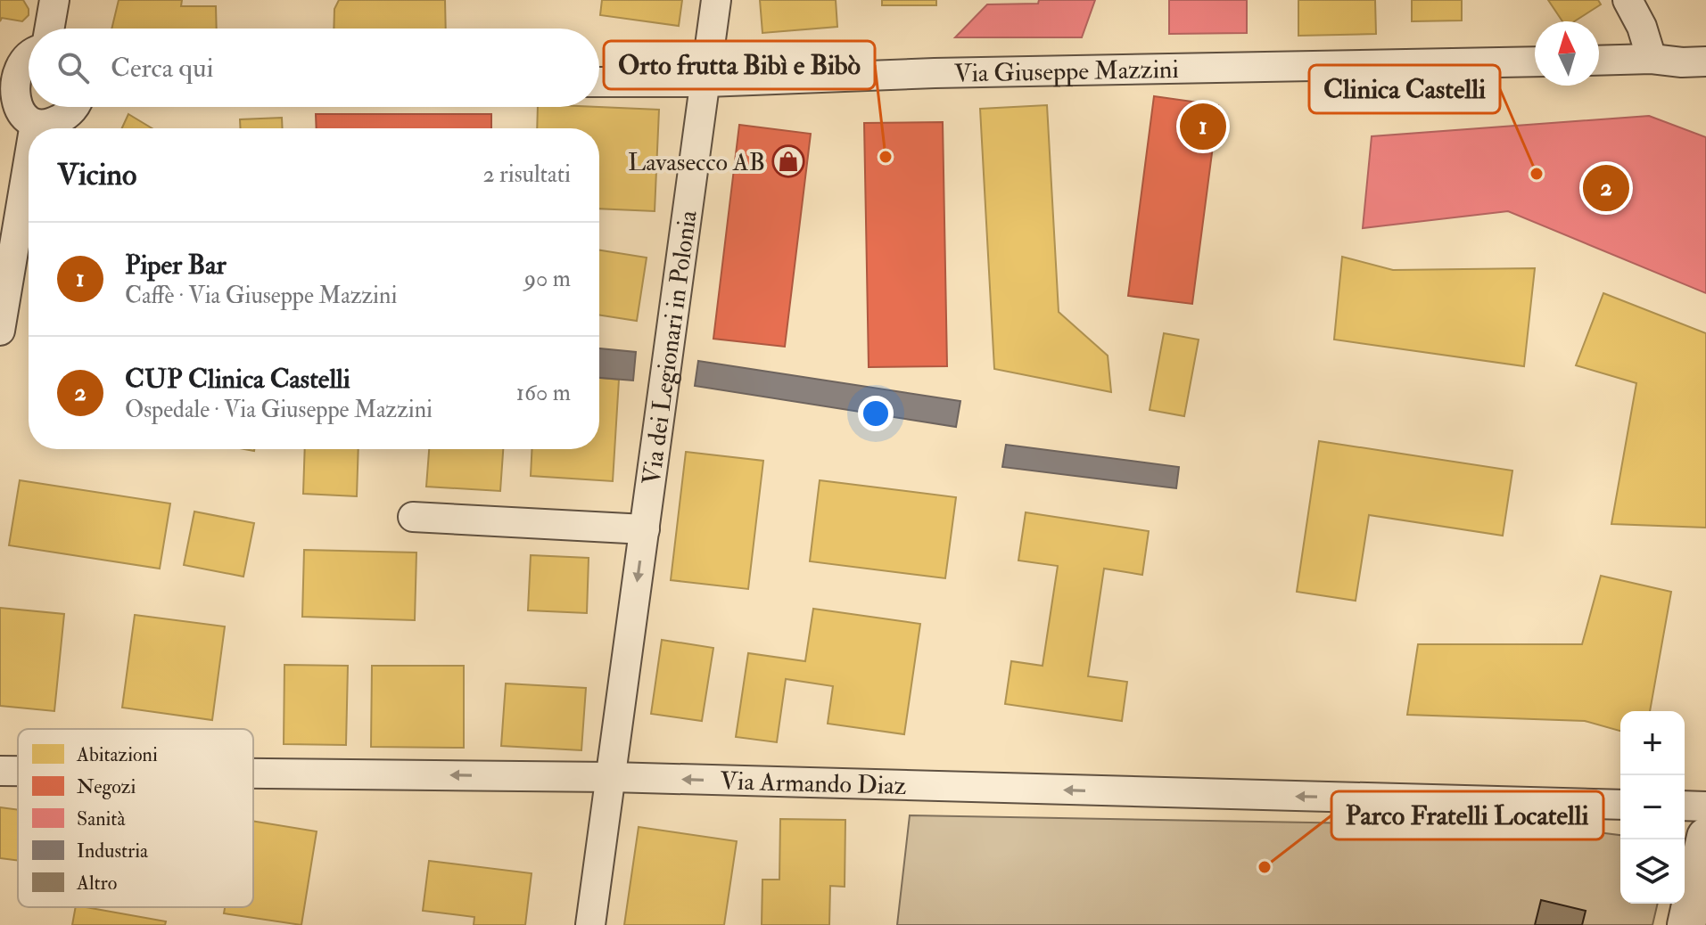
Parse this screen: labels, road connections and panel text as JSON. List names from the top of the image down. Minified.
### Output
{"streets":{"street":["Via Giuseppe Mazzini","Via dei Legionari in Polonia","Via Armando Diaz"]},"crossings":[["Via Giuseppe Mazzini","Via dei Legionari in Polonia"],["Via dei Legionari in Polonia","Via Armando Diaz"]],"one_way":["Via Armando Diaz"],"places":{"other":["Orto frutta Bibì e Bibò","Clinica Castelli","Parco Fratelli Locatelli"],"shop":["Lavasecco AB"]},"legend":["Abitazioni","Negozi","Sanità","Industria","Altro"],"north":"top","page":{"search":"Cerca qui","pins":["1","2"],"heading":["Vicino","2 risultati"],"list":[{"mark":"1","name":"Piper Bar","note":"Caffè · Via Giuseppe Mazzini","value":"90 m"},{"mark":"2","name":"CUP Clinica Castelli","note":"Ospedale · Via Giuseppe Mazzini","value":"160 m"}],"map_buttons":["+","−"]}}
